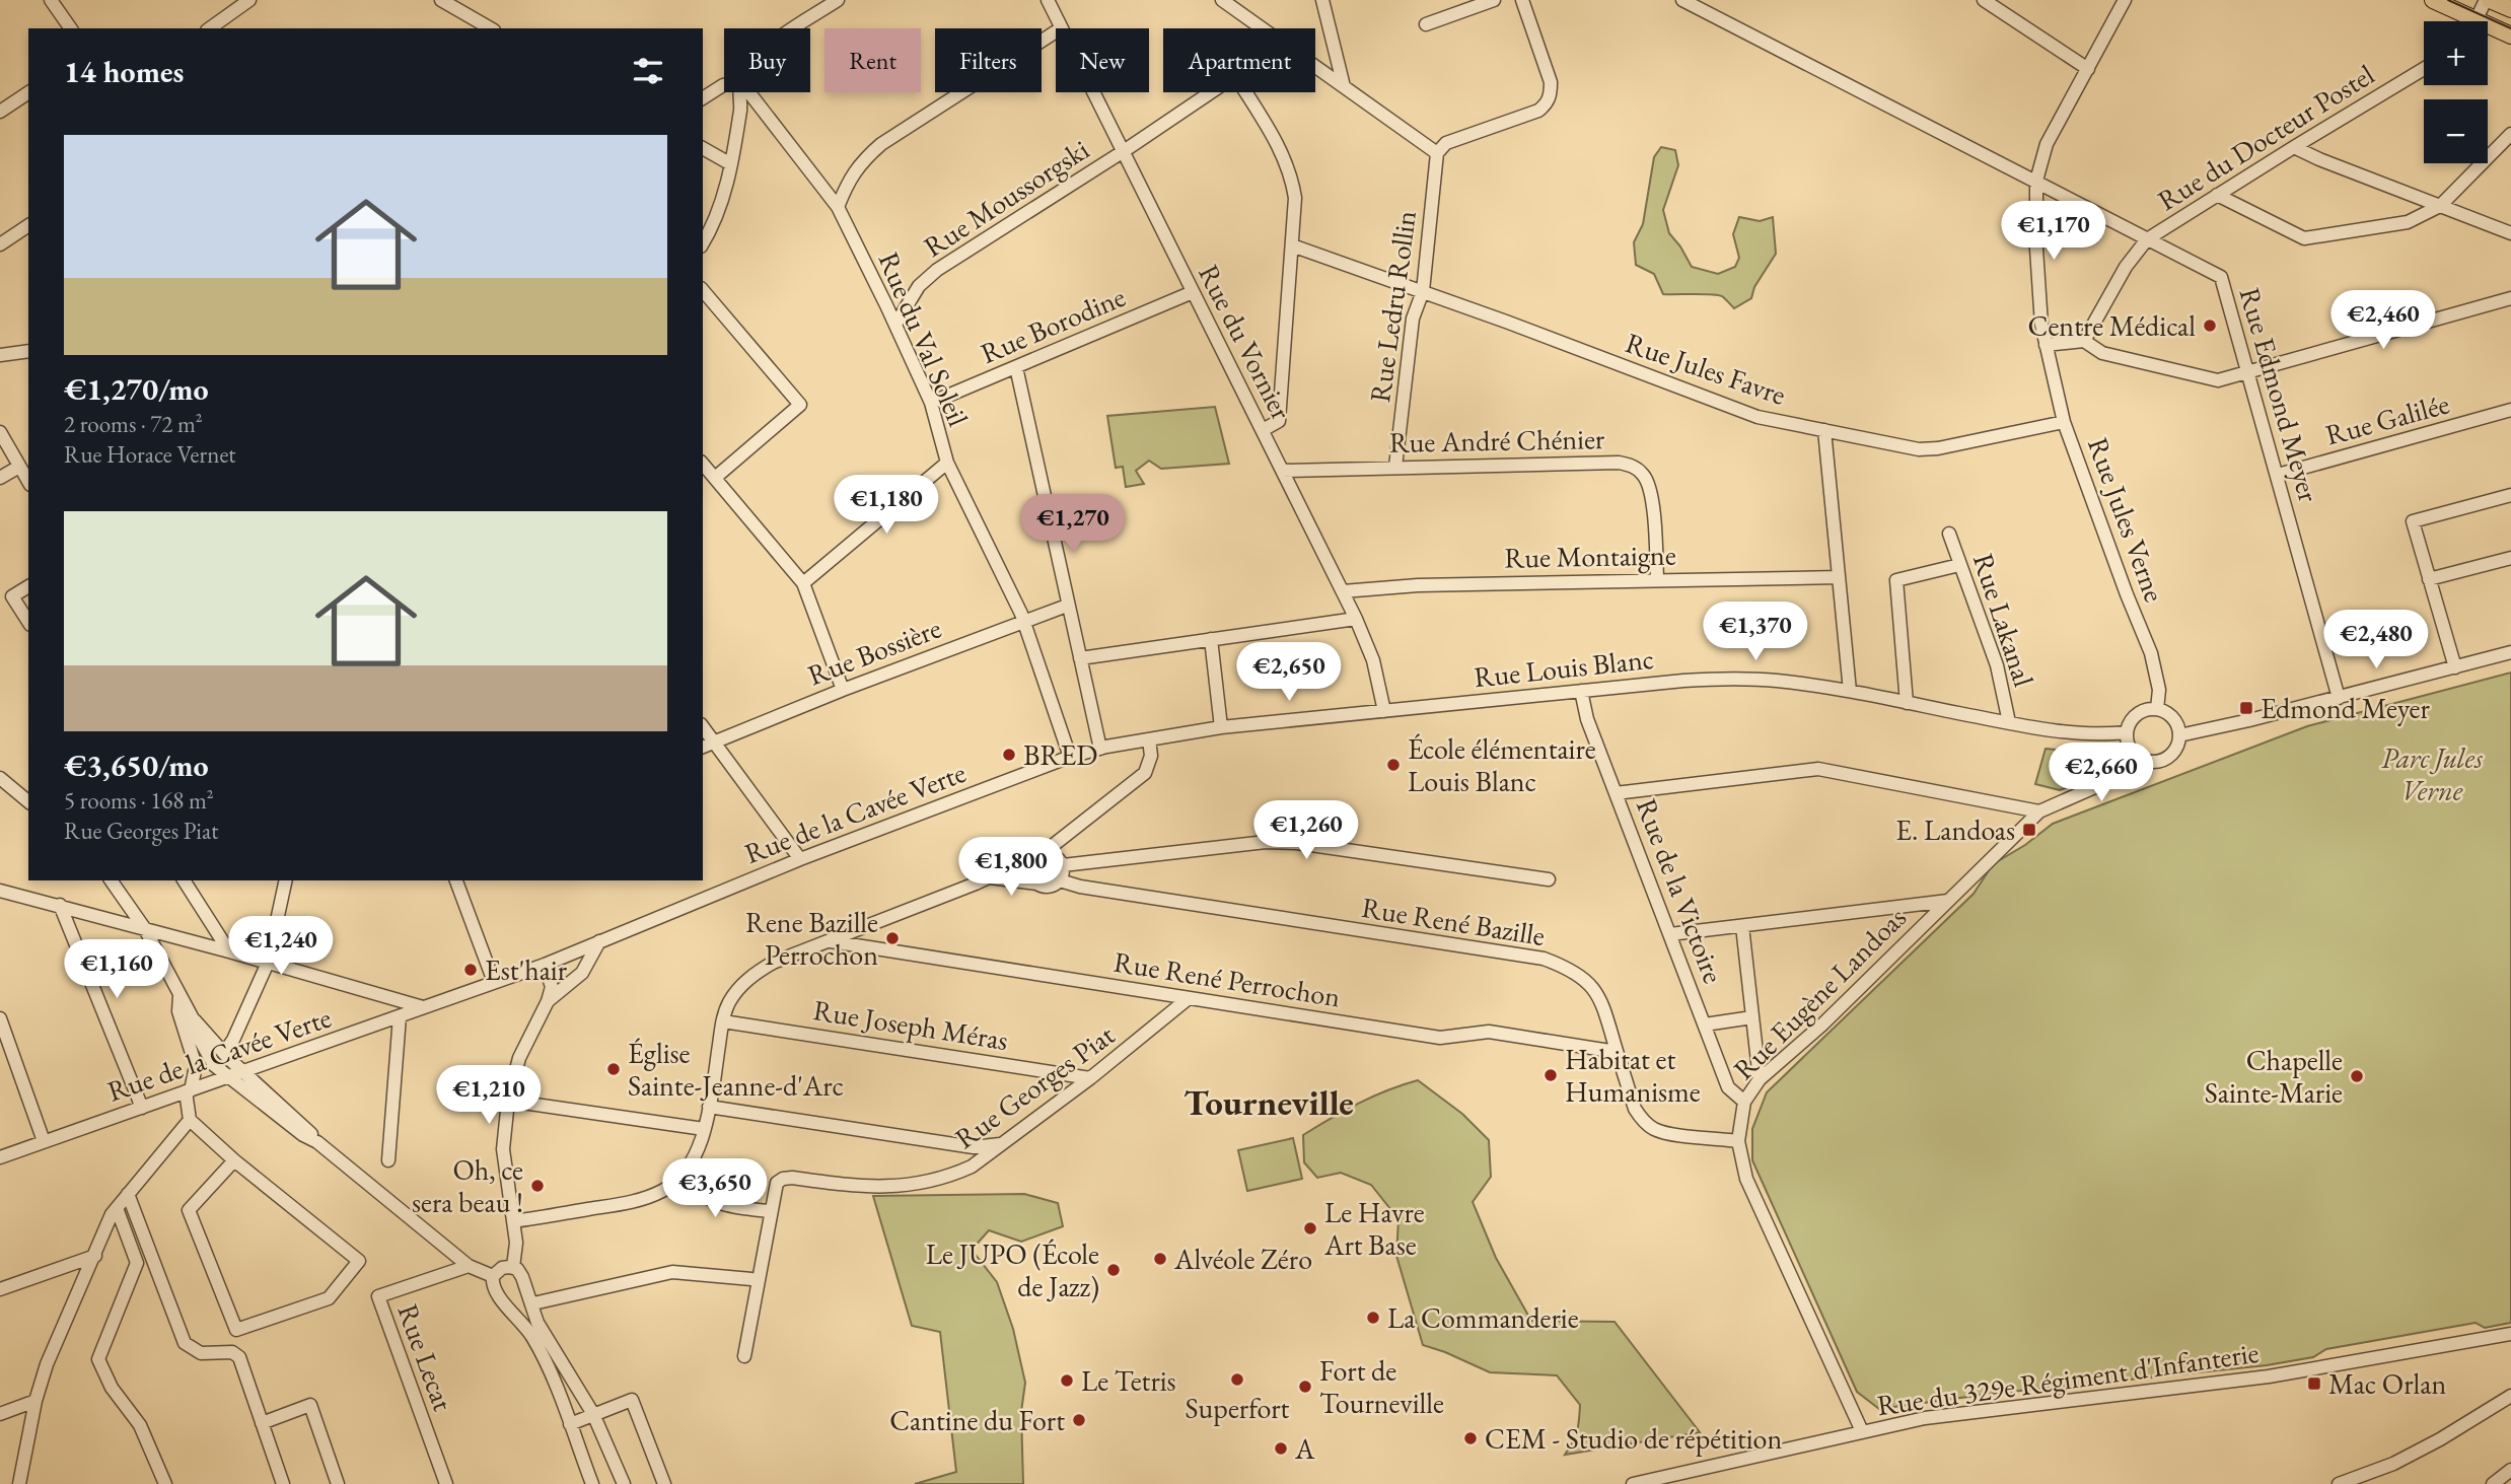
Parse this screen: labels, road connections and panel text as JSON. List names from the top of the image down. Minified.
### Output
{"streets":{"street":["Rue du Docteur Postel","Rue Moussorgski","Rue Ledru Rollin","Rue Borodine","Rue du Val Soleil","Rue du Vornier","Rue Jules Favre","Rue Edmond Meyer","Rue Galilée","Rue André Chénier","Rue Jules Verne","Rue Montaigne","Rue Lakanal","Rue Bossière","Rue Louis Blanc","Rue de la Cavée Verte","Rue de la Victoire","Rue René Bazille","Rue René Perrochon","Rue Eugène Landoas","Rue Joseph Méras","Rue Georges Piat","Rue Lecat","Rue du 329e Régiment d'Infanterie"]},"crossings":[["Rue du Docteur Postel","Rue Edmond Meyer"],["Rue Moussorgski","Rue du Val Soleil"],["Rue Moussorgski","Rue du Vornier"],["Rue Ledru Rollin","Rue Jules Favre"],["Rue Ledru Rollin","Rue André Chénier"],["Rue Borodine","Rue du Val Soleil"],["Rue Borodine","Rue du Vornier"],["Rue du Val Soleil","Rue Bossière"],["Rue du Val Soleil","Rue de la Cavée Verte"],["Rue du Vornier","Rue André Chénier"],["Rue du Vornier","Rue Montaigne"],["Rue du Vornier","Rue Louis Blanc"],["Rue du Vornier","Rue de la Cavée Verte"],["Rue Jules Favre","Rue Jules Verne"],["Rue Edmond Meyer","Rue Galilée"],["Rue Edmond Meyer","Rue Jules Verne"],["Rue André Chénier","Rue Montaigne"],["Rue Jules Verne","Rue Louis Blanc"],["Rue Jules Verne","Rue Eugène Landoas"],["Rue Lakanal","Rue Louis Blanc"],["Rue Louis Blanc","Rue de la Cavée Verte"],["Rue Louis Blanc","Rue de la Victoire"],["Rue Louis Blanc","Rue Eugène Landoas"],["Rue de la Victoire","Rue Eugène Landoas"],["Rue René Bazille","Rue René Perrochon"],["Rue René Bazille","Rue Eugène Landoas"],["Rue René Perrochon","Rue Georges Piat"],["Rue Eugène Landoas","Rue du 329e Régiment d'Infanterie"],["Rue Joseph Méras","Rue Georges Piat"]],"districts":["Tourneville"],"parks":["Parc Jules Verne"],"places":{"other":["Centre Médical","BRED","École élémentaire Louis Blanc","Rene Bazille Perrochon","Est'hair","Église Sainte-Jeanne-d'Arc","Habitat et Humanisme","Chapelle Sainte-Marie","Oh, ce sera beau !","Le Havre Art Base","Alvéole Zéro","Le JUPO (École de Jazz)","La Commanderie","Superfort","Le Tetris","Fort de Tourneville","Cantine du Fort","CEM - Studio de répétition","A"],"transit":["Edmond Meyer","E. Landoas","Mac Orlan"]},"page":{"map_buttons":["+","−"],"chip":["Buy","Rent","Filters","New","Apartment"],"heading":"14 homes","list":[{"name":"€1,270/mo","note":"2 rooms · 72 m² · Rue Horace Vernet"},{"name":"€3,650/mo","note":"5 rooms · 168 m² · Rue Georges Piat"}],"price":["€1,170","€2,460","€1,180","€1,270","€1,370","€2,480","€2,650","€2,660","€1,260","€1,800","€1,240","€1,160","€1,210","€3,650"]}}
